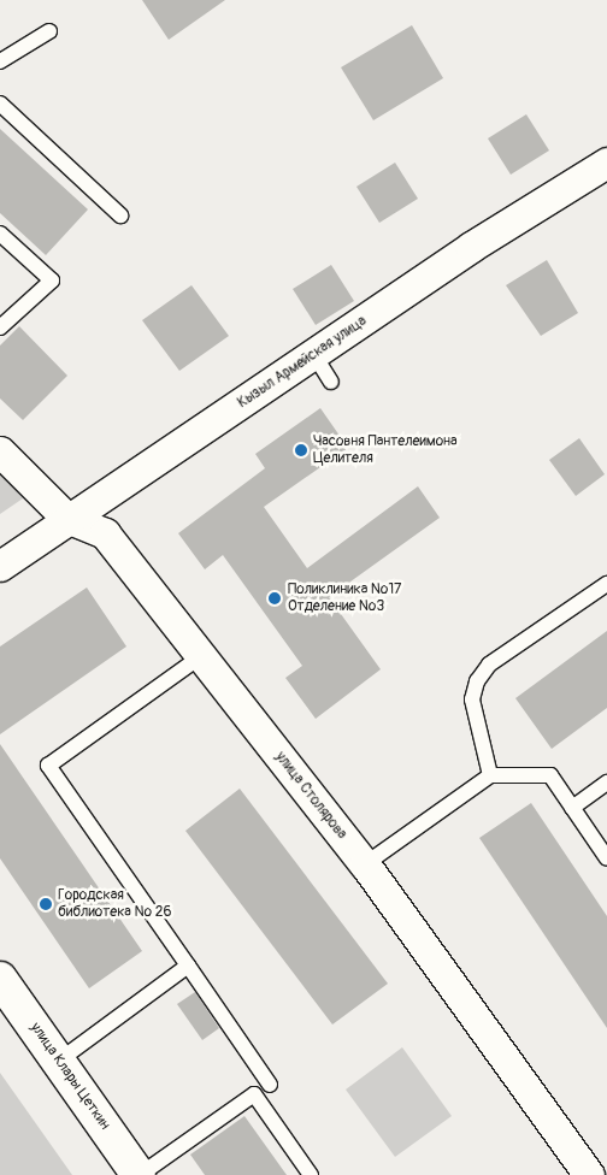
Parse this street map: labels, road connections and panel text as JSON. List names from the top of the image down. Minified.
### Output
{"streets":{"main road":["улица Клары Цеткин"],"street":["Кызыл Армейская улица","улица Столярова"]},"crossings":[["Кызыл Армейская улица","улица Столярова"]],"places":["Часовня Пантелеимона Целителя","Поликлиника №17 Отделение №3","Городская библиотека № 26"]}
